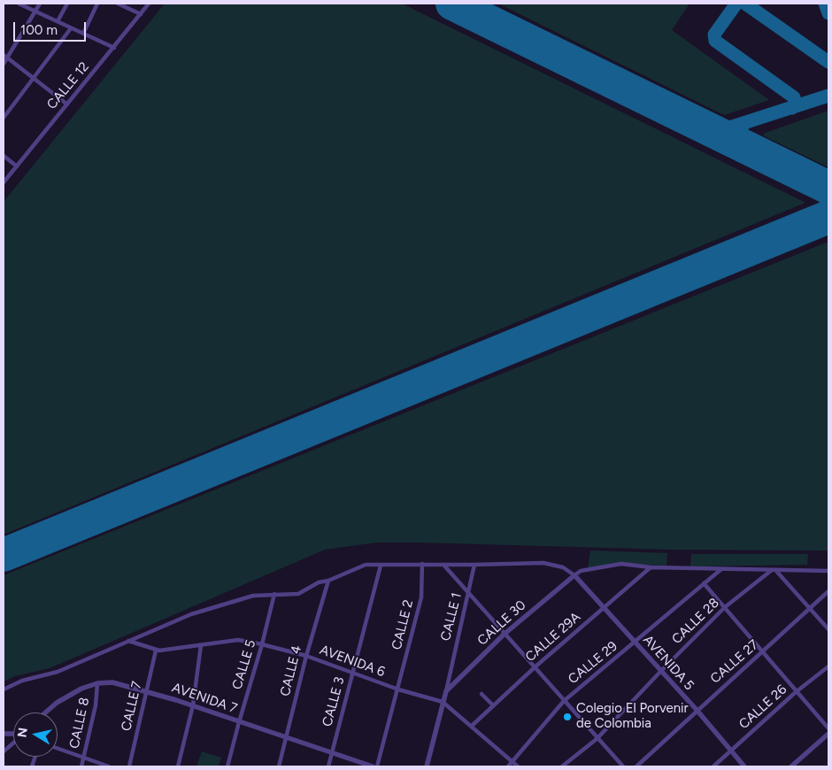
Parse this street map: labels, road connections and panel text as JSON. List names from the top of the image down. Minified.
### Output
{"streets":{"street":["CALLE 12","CALLE 1","CALLE 28","CALLE 30","CALLE 2","CALLE 29A","AVENIDA 6","CALLE 27","CALLE 29","AVENIDA 5","CALLE 5","CALLE 4","AVENIDA 7","CALLE 3","CALLE 7","CALLE 26","CALLE 8"]},"crossings":[["CALLE 1","CALLE 30"],["CALLE 1","AVENIDA 6"],["CALLE 28","AVENIDA 5"],["CALLE 30","AVENIDA 5"],["CALLE 2","AVENIDA 6"],["CALLE 29A","AVENIDA 6"],["CALLE 29A","AVENIDA 5"],["AVENIDA 6","CALLE 29"],["AVENIDA 6","CALLE 5"],["AVENIDA 6","CALLE 4"],["AVENIDA 6","CALLE 3"],["AVENIDA 6","CALLE 7"],["CALLE 27","AVENIDA 5"],["CALLE 29","AVENIDA 5"],["AVENIDA 5","CALLE 26"],["CALLE 5","AVENIDA 7"],["CALLE 4","AVENIDA 7"],["AVENIDA 7","CALLE 3"],["AVENIDA 7","CALLE 7"],["AVENIDA 7","CALLE 8"]],"places":["Colegio El Porvenir de Colombia"],"scale_bar":"100 m","north":"left"}
